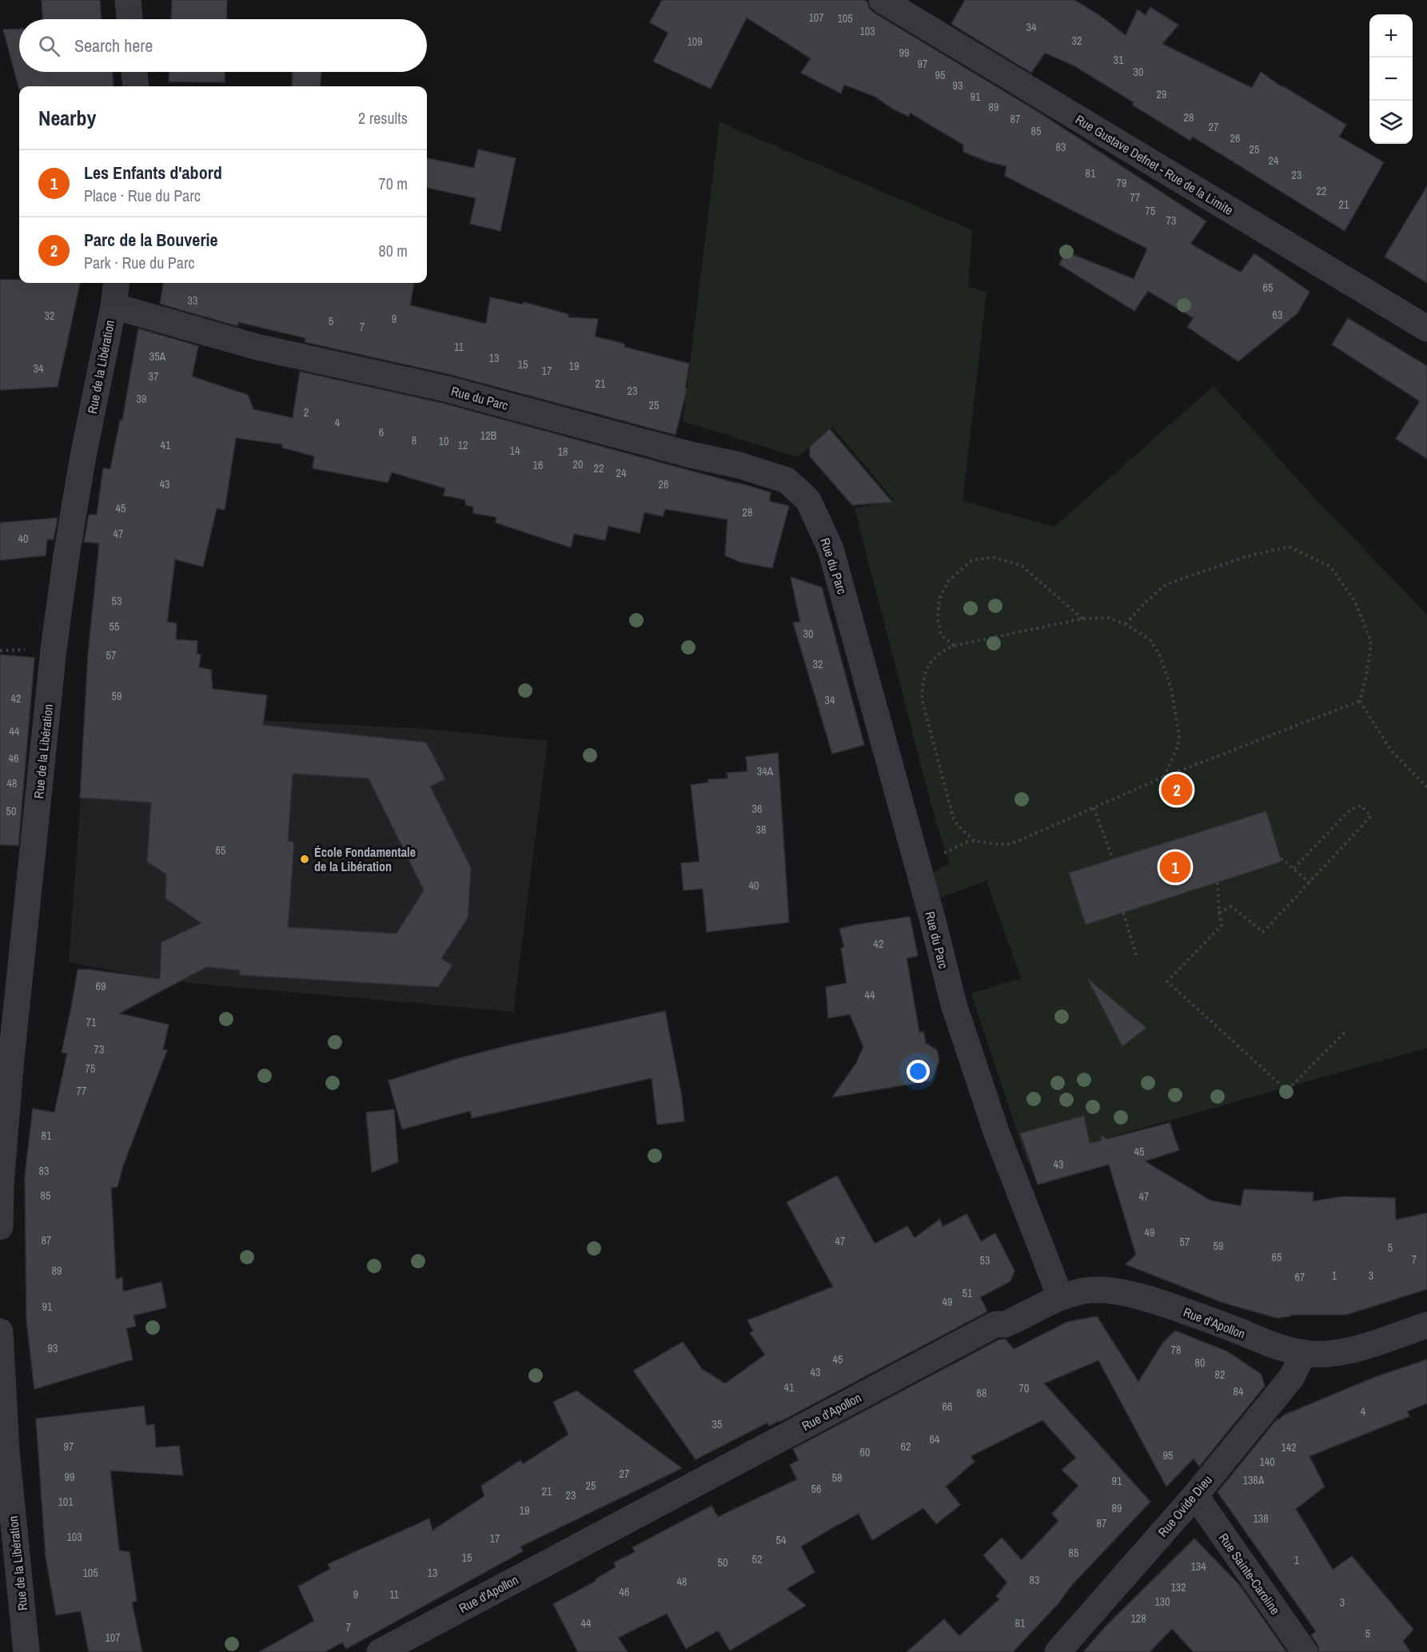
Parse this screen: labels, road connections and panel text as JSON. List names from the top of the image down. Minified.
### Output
{"streets":{"street":["Rue Gustave Defnet - Rue de la Limite","Rue de la Libération","Rue du Parc","Rue d'Apollon","Rue Ovide Dieu","Rue Sainte-Caroline"]},"crossings":[["Rue de la Libération","Rue du Parc"],["Rue du Parc","Rue d'Apollon"],["Rue d'Apollon","Rue Ovide Dieu"],["Rue Ovide Dieu","Rue Sainte-Caroline"]],"places":["École Fondamentale de la Libération"],"house_numbers":["107","105","34","103","32","109","99","31","97","30","95","93","29","91","89","28","87","27","85","26","83","25","24","81","23","79","22","77","21","75","73","65","33","63","32","9","5","7","11","35A","13","15","19","34","17","37","21","23","39","25","2","4","6","12B","8","10","41","12","14","18","20","16","22","24","43","26","45","28","47","40","53","55","30","57","32","59","42","34","44","46","34A","48","36","50","38","65","40","42","69","44","71","73","75","77","81","45","43","83","85","47","49","87","47","57","59","5","65","7","53","89","1","3","67","51","49","91","93","78","45","80","43","82","41","70","84","68","66","4","35","64","97","62","142","60","95","140","27","99","58","138A","91","25","56","21","23","101","89","19","138","87","103","17","54","85","15","52","1","50","134","105","13","83","48","132","46","9","11","130","3","128","44","81","7","5","107"],"page":{"map_buttons":["+","−"],"search":"Search here","heading":["Nearby","2 results"],"list":[{"mark":"1","name":"Les Enfants d'abord","note":"Place · Rue du Parc","value":"70 m"},{"mark":"2","name":"Parc de la Bouverie","note":"Park · Rue du Parc","value":"80 m"}],"pins":["2","1"]}}
